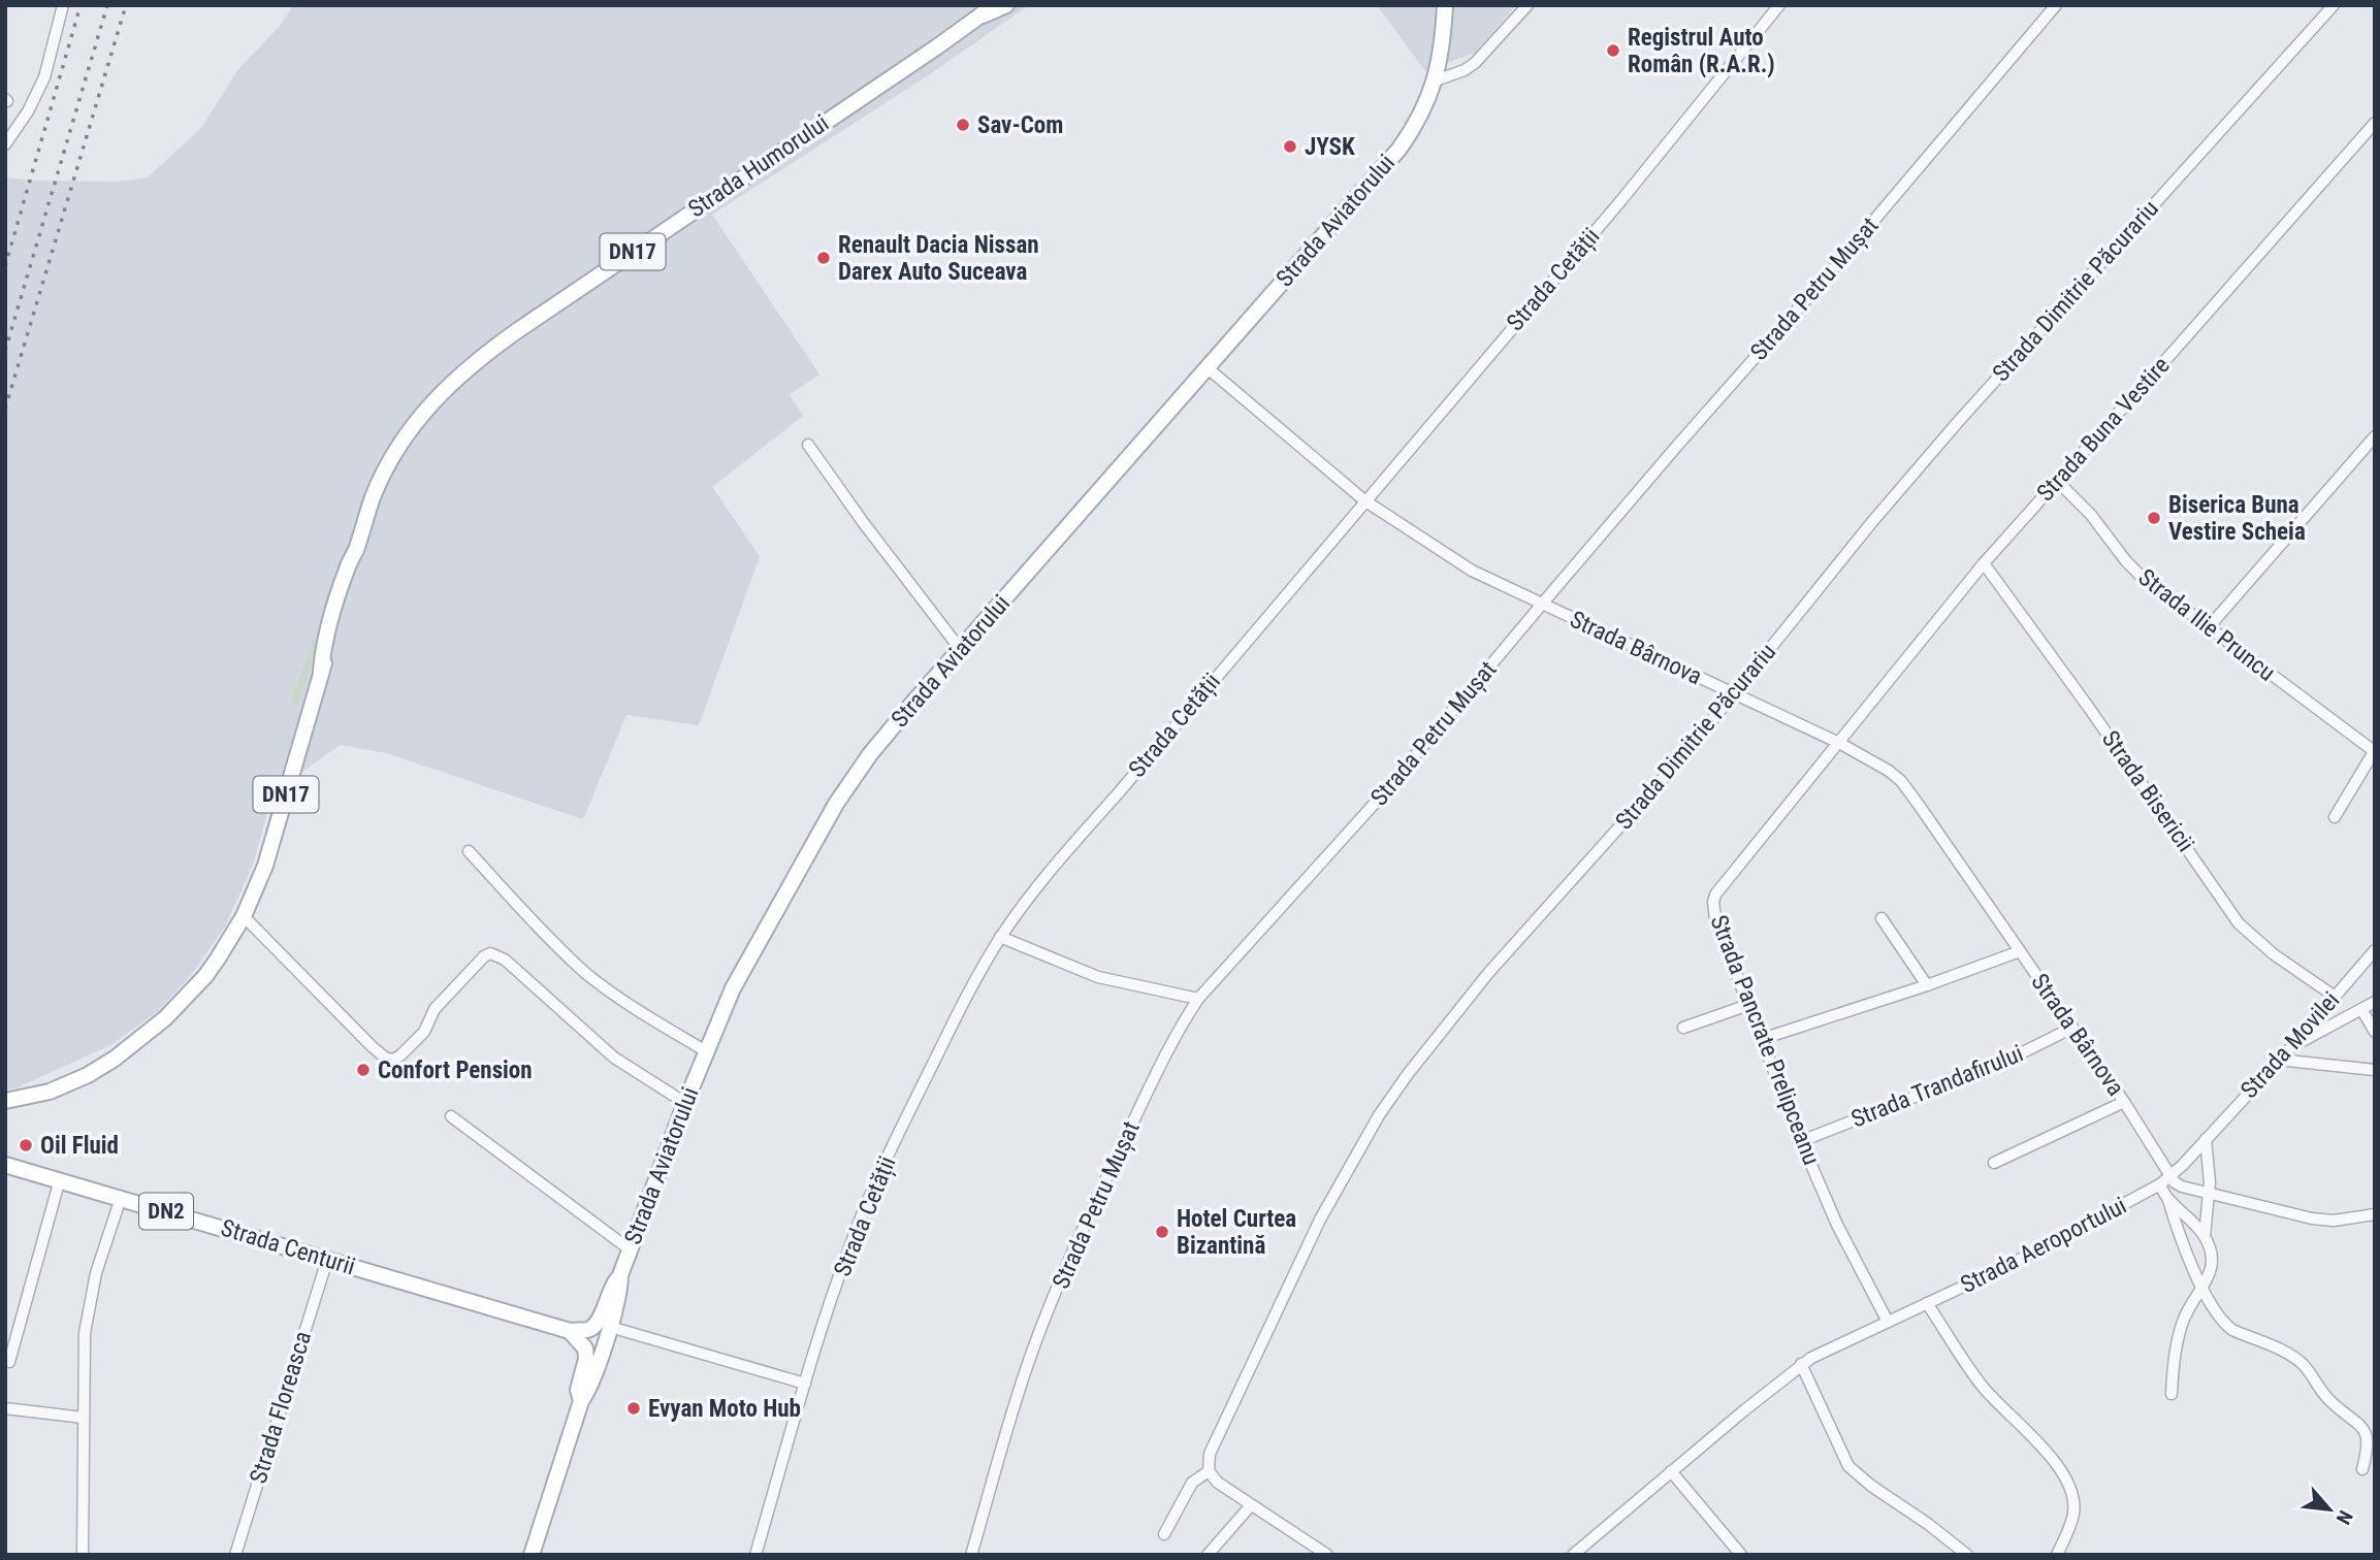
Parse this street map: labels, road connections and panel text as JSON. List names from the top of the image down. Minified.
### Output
{"streets":{"main road":["Strada Humorului","Strada Aviatorului","DN17","DN2","Strada Centurii"],"street":["Strada Cetății","Strada Petru Mușat","Strada Dimitrie Păcurariu","Strada Buna Vestire","Strada Ilie Pruncu","Strada Bârnova","Strada Bisericii","Strada Pancrate Prelipceanu","Strada Movilei","Strada Trandafirului","Strada Aeroportului","Strada Floreasca"]},"crossings":[["Strada Aviatorului","Strada Bârnova"],["Strada Cetății","Strada Bârnova"],["Strada Petru Mușat","Strada Bârnova"],["Strada Dimitrie Păcurariu","Strada Bârnova"],["Strada Buna Vestire","Strada Ilie Pruncu"],["Strada Buna Vestire","Strada Bârnova"],["Strada Buna Vestire","Strada Bisericii"],["Strada Buna Vestire","Strada Pancrate Prelipceanu"],["Strada Bârnova","Strada Pancrate Prelipceanu"],["Strada Bârnova","Strada Trandafirului"],["Strada Bârnova","Strada Aeroportului"],["Strada Bisericii","Strada Movilei"],["Strada Pancrate Prelipceanu","Strada Trandafirului"],["Strada Pancrate Prelipceanu","Strada Aeroportului"],["Strada Movilei","Strada Aeroportului"],["Strada Centurii","Strada Floreasca"]],"places":["Registrul Auto Român (R.A.R.)","Sav-Com","JYSK","Renault Dacia Nissan Darex Auto Suceava","Biserica Buna Vestire Scheia","Confort Pension","Oil Fluid","Hotel Curtea Bizantină","Evyan Moto Hub"],"north":"bottom right"}
